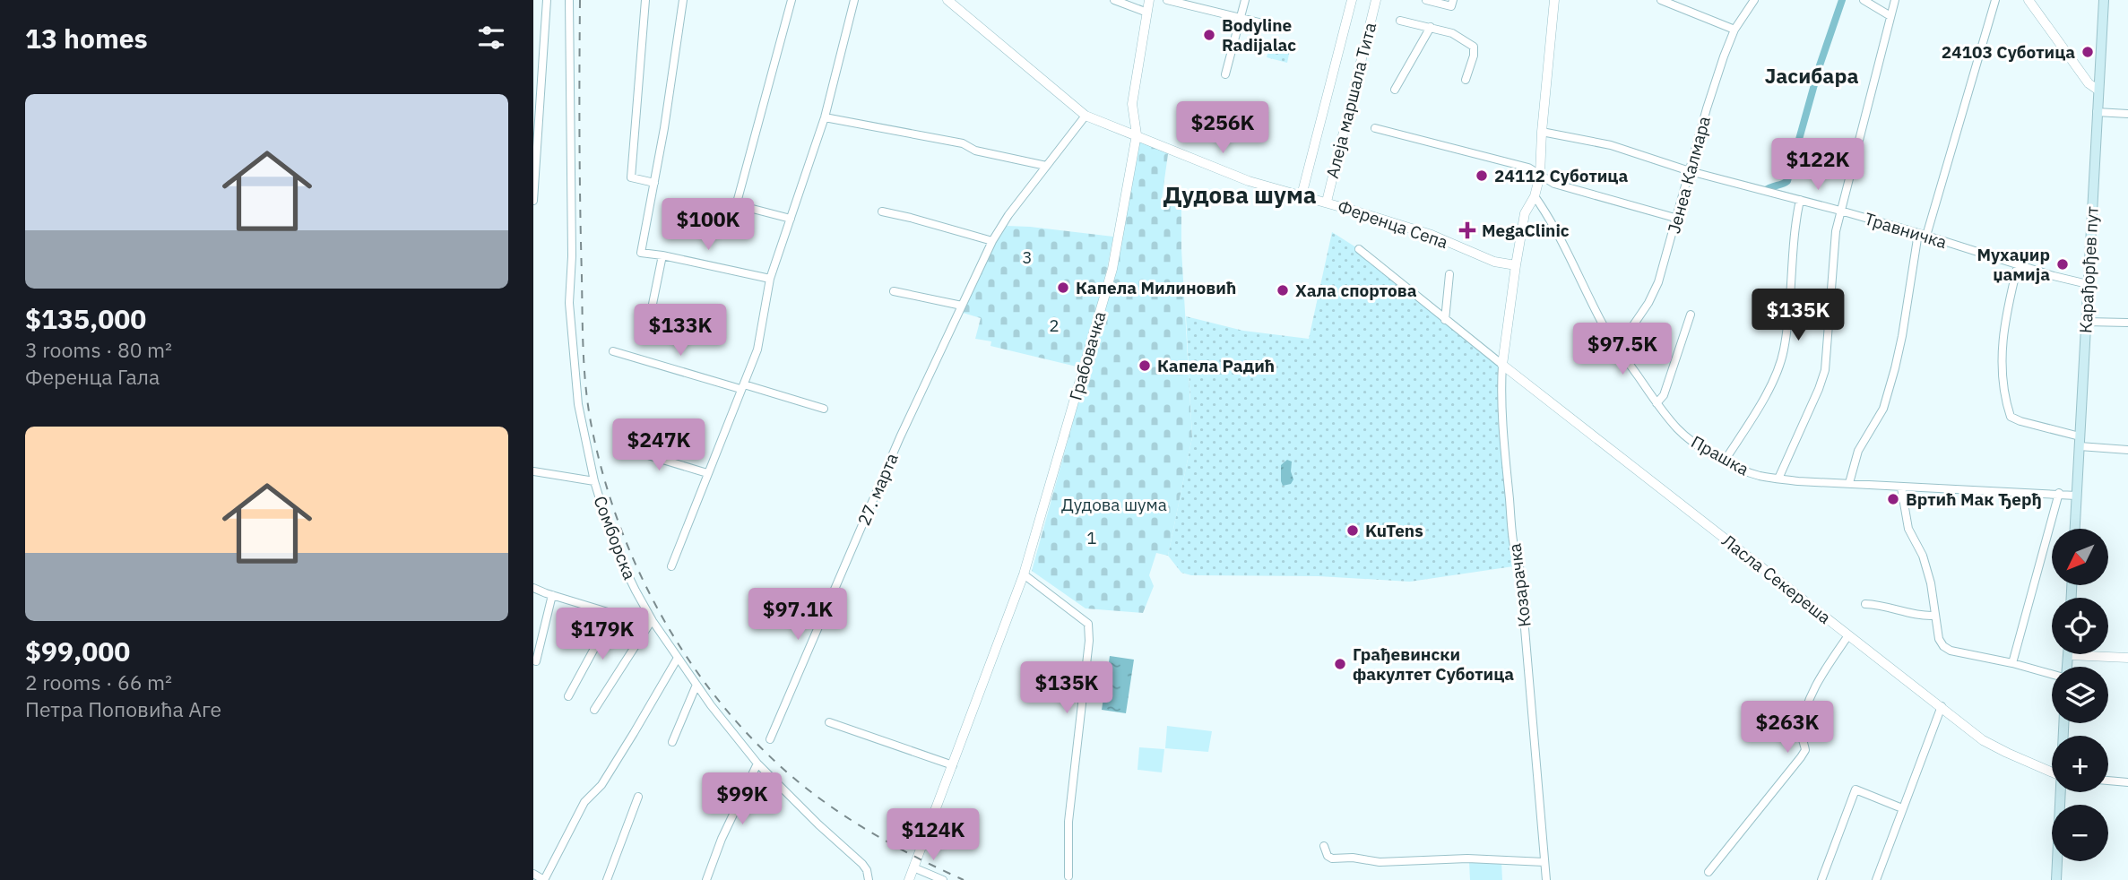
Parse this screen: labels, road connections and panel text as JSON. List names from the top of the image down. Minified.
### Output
{"streets":{"main road":["Карађорђев пут"],"street":["Алеја маршала Тита","Јенеа Калмара","Ференца Сепа","Травничка","Грабовачка","Прашка","27. марта","Сомборска","Ласла Секереша","Козарачка"]},"crossings":[["Алеја маршала Тита","Ференца Сепа"],["Јенеа Калмара","Травничка"],["Јенеа Калмара","Прашка"],["Ференца Сепа","Грабовачка"],["Ференца Сепа","27. марта"],["Ференца Сепа","Ласла Секереша"],["Ференца Сепа","Козарачка"],["Травничка","Карађорђев пут"],["Карађорђев пут","Прашка"],["Ласла Секереша","Козарачка"]],"districts":["Јасибара","Дудова шума"],"parks":["3","2","Дудова шума","1"],"places":{"other":["Bodyline Radijalac","24103 Суботица","24112 Суботица","Мухаџир џамија","Капела Милиновић","Хала спортова","Капела Радић","Вртић Мак Ђерђ","KuTens","Грађевински факултет Суботица"],"health":["MegaClinic"]},"north":"bottom left","page":{"heading":"13 homes","list":[{"name":"$135,000","note":"3 rooms · 80 m² · Ференца Гала"},{"name":"$99,000","note":"2 rooms · 66 m² · Петра Поповића Аге"}],"price":["$256K","$122K","$100K","$135K","$133K","$97.5K","$247K","$97.1K","$179K","$135K","$263K","$99K","$124K"],"map_buttons":["+","−"]}}
